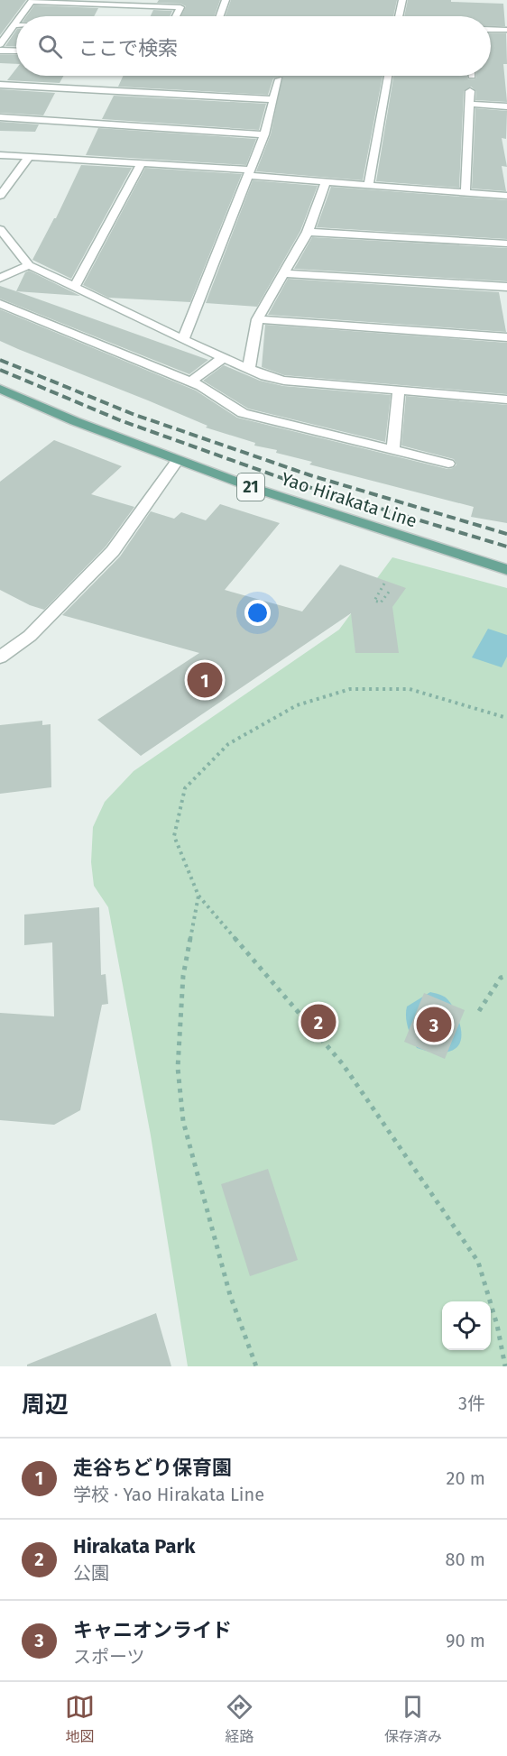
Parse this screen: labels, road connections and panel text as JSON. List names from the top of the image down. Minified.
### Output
{"streets":{"main road":["21","Yao Hirakata Line"]},"page":{"search":"ここで検索","pins":["1","2","3"],"heading":["周辺","3件"],"list":[{"mark":"1","name":"走谷ちどり保育園","note":"学校 · Yao Hirakata Line","value":"20 m"},{"mark":"2","name":"Hirakata Park","note":"公園","value":"80 m"},{"mark":"3","name":"キャニオンライド","note":"スポーツ","value":"90 m"}],"nav":["地図","経路","保存済み"]}}
